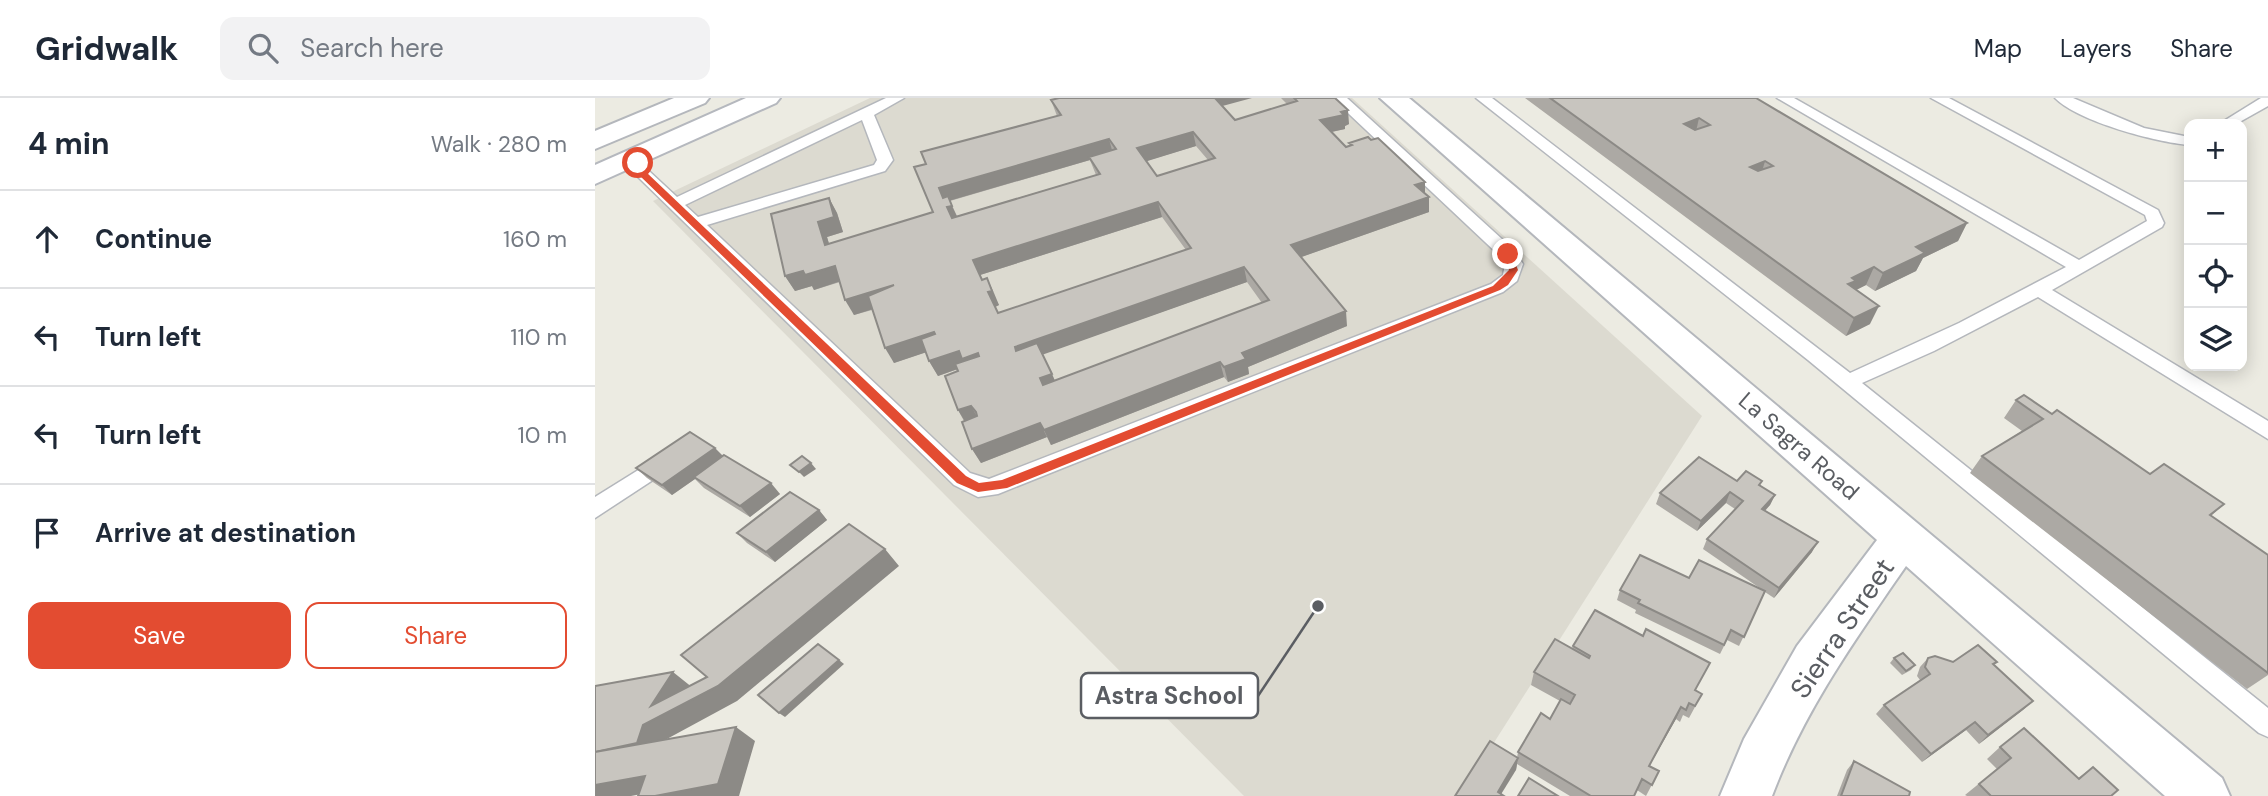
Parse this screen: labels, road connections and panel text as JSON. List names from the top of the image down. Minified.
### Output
{"streets":{"street":["La Sagra Road","Sierra Street"]},"crossings":[["La Sagra Road","Sierra Street"]],"places":["Astra School"],"page":{"header":"Gridwalk","search":"Search here","nav":["Map","Layers","Share"],"heading":["4 min","Walk · 280 m"],"map_buttons":["+","−"],"list":[["Continue","160 m"],["Turn left","110 m"],["Turn left","10 m"],"Arrive at destination"],"buttons":["Save","Share"]}}
